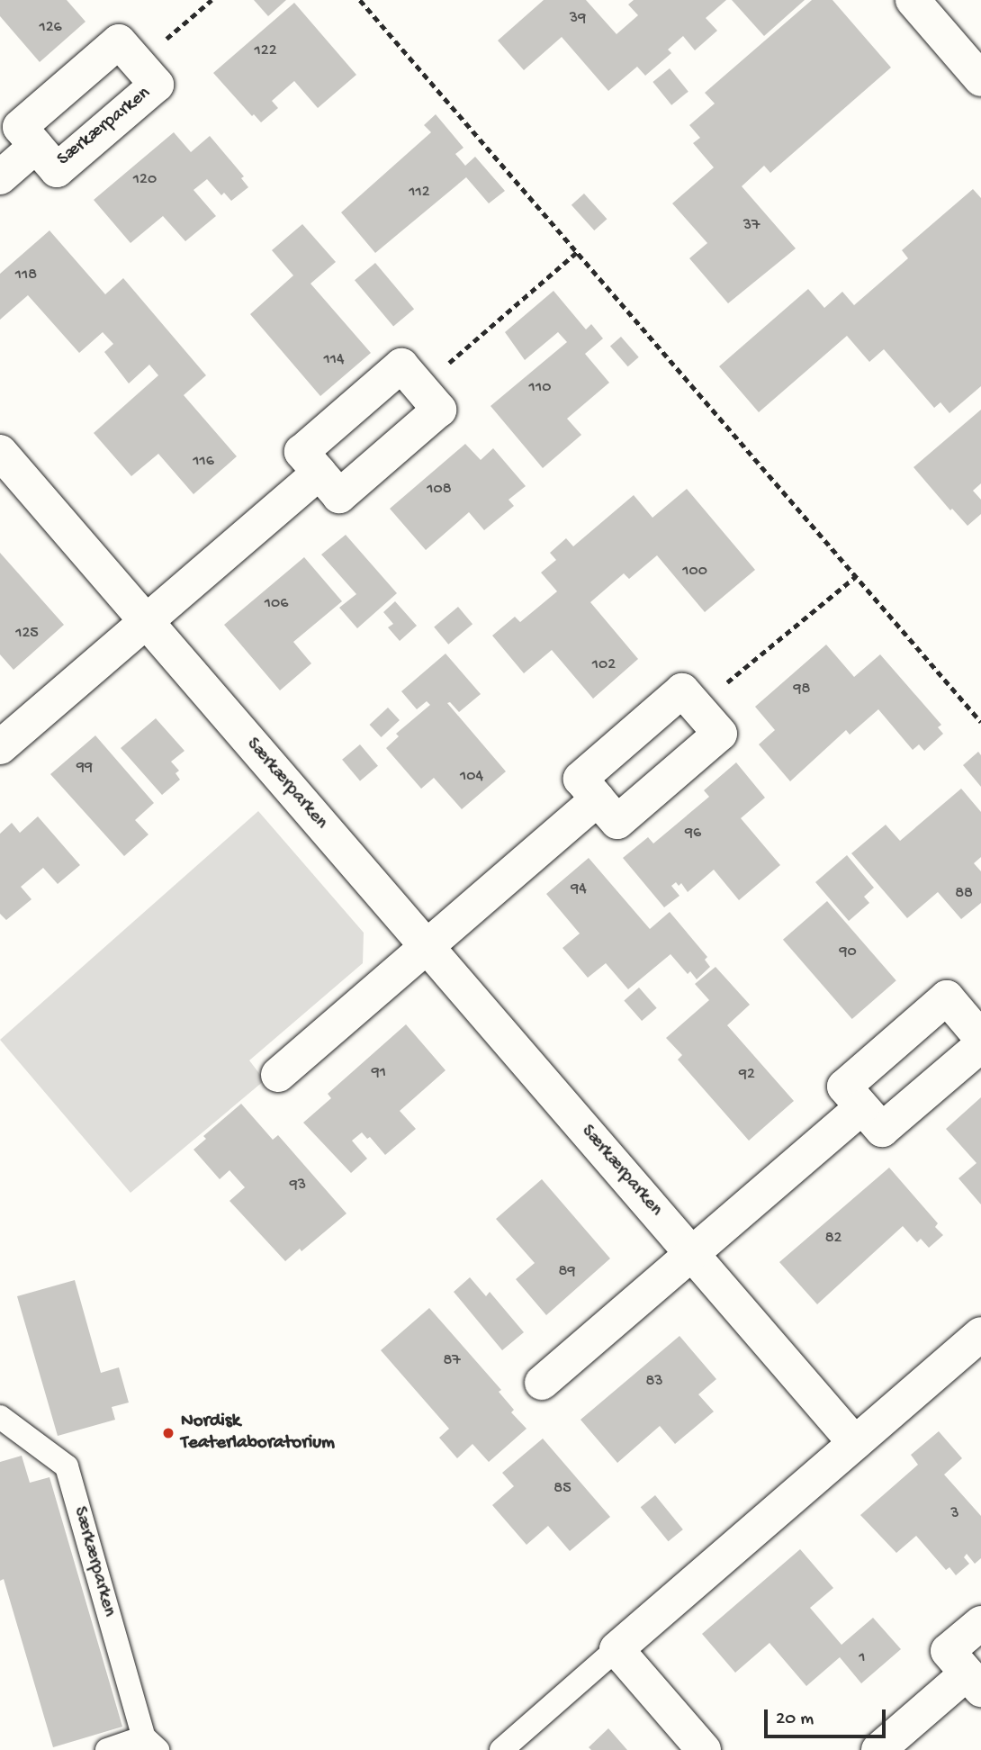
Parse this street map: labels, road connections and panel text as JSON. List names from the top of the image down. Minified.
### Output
{"streets":{"street":["Særkærparken"]},"places":["Nordisk Teaterlaboratorium"],"house_numbers":["39","126","122","120","112","37","118","114","110","116","108","100","106","125","102","98","99","104","96","94","88","90","91","92","93","82","89","87","83","85","3","1"],"scale_bar":"20 m"}
